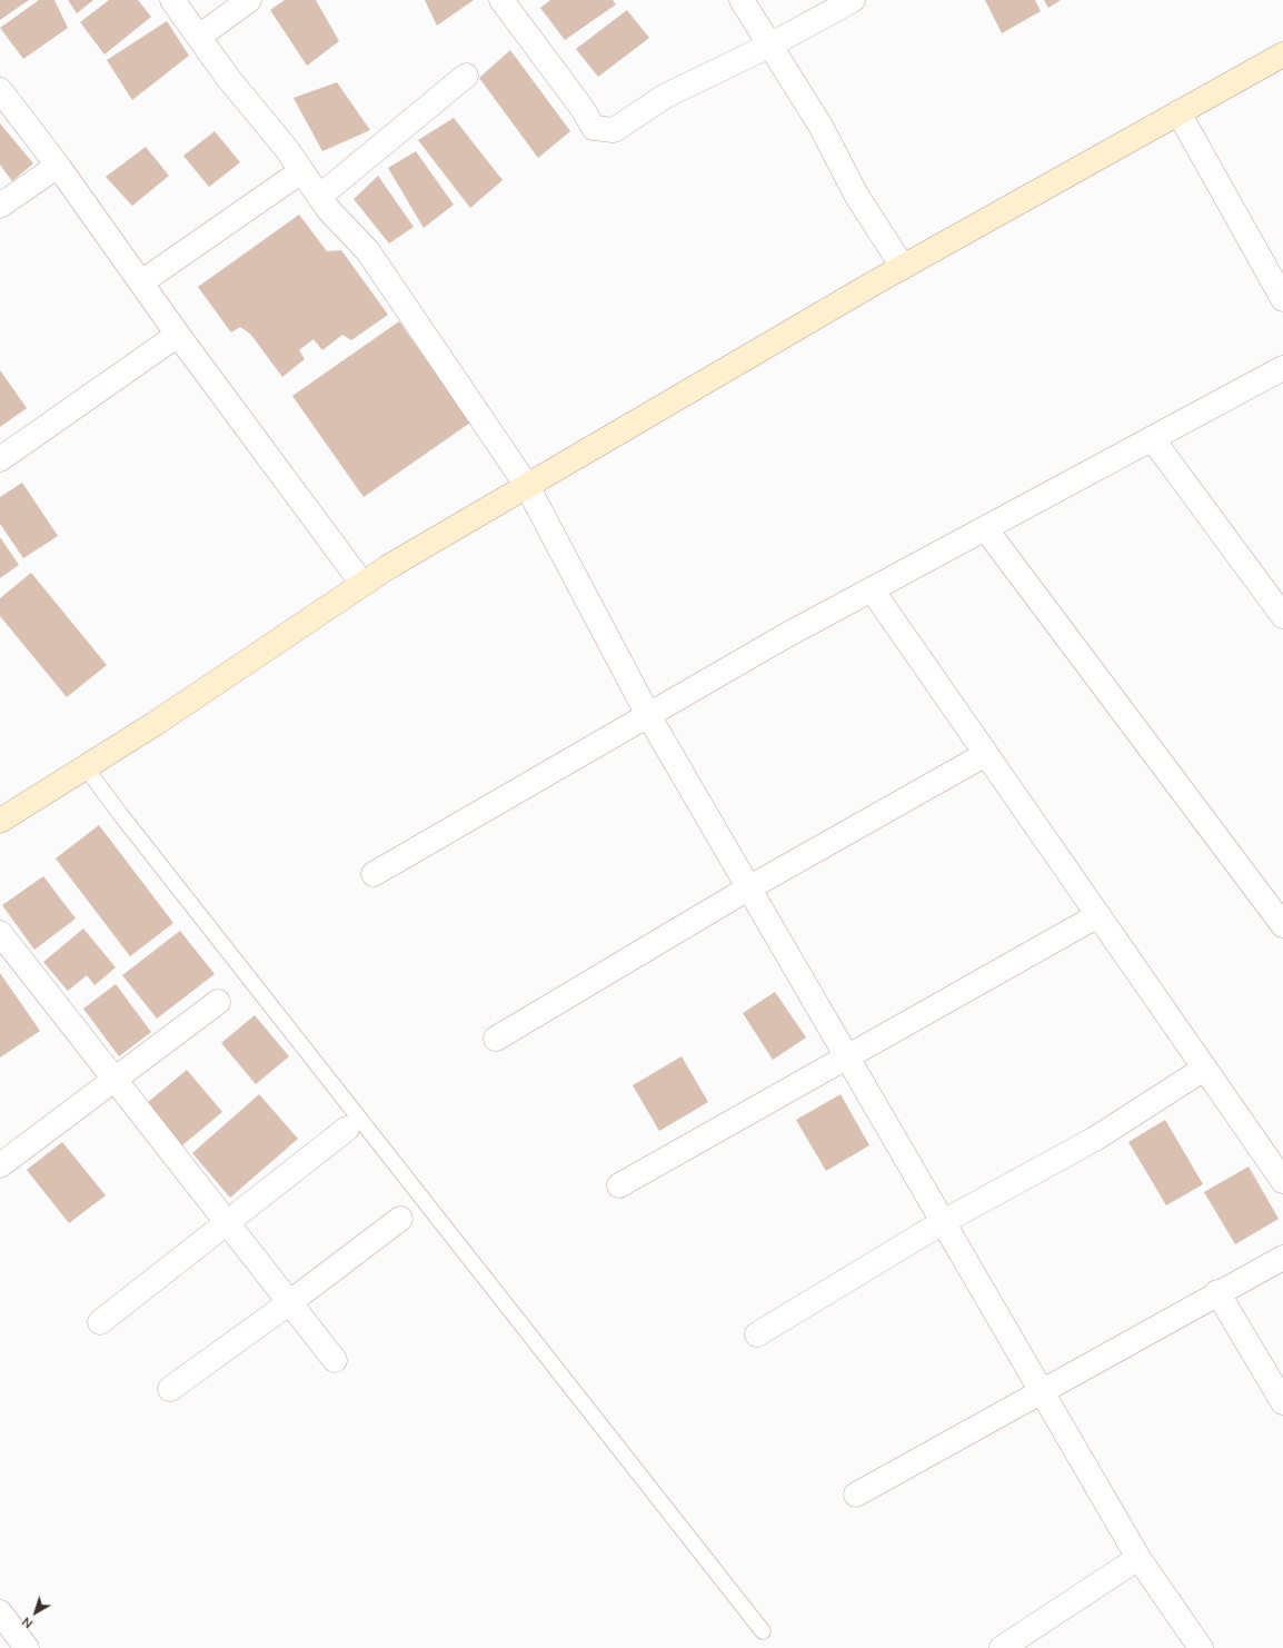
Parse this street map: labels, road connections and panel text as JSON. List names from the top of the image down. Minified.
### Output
{"north":"bottom left"}
